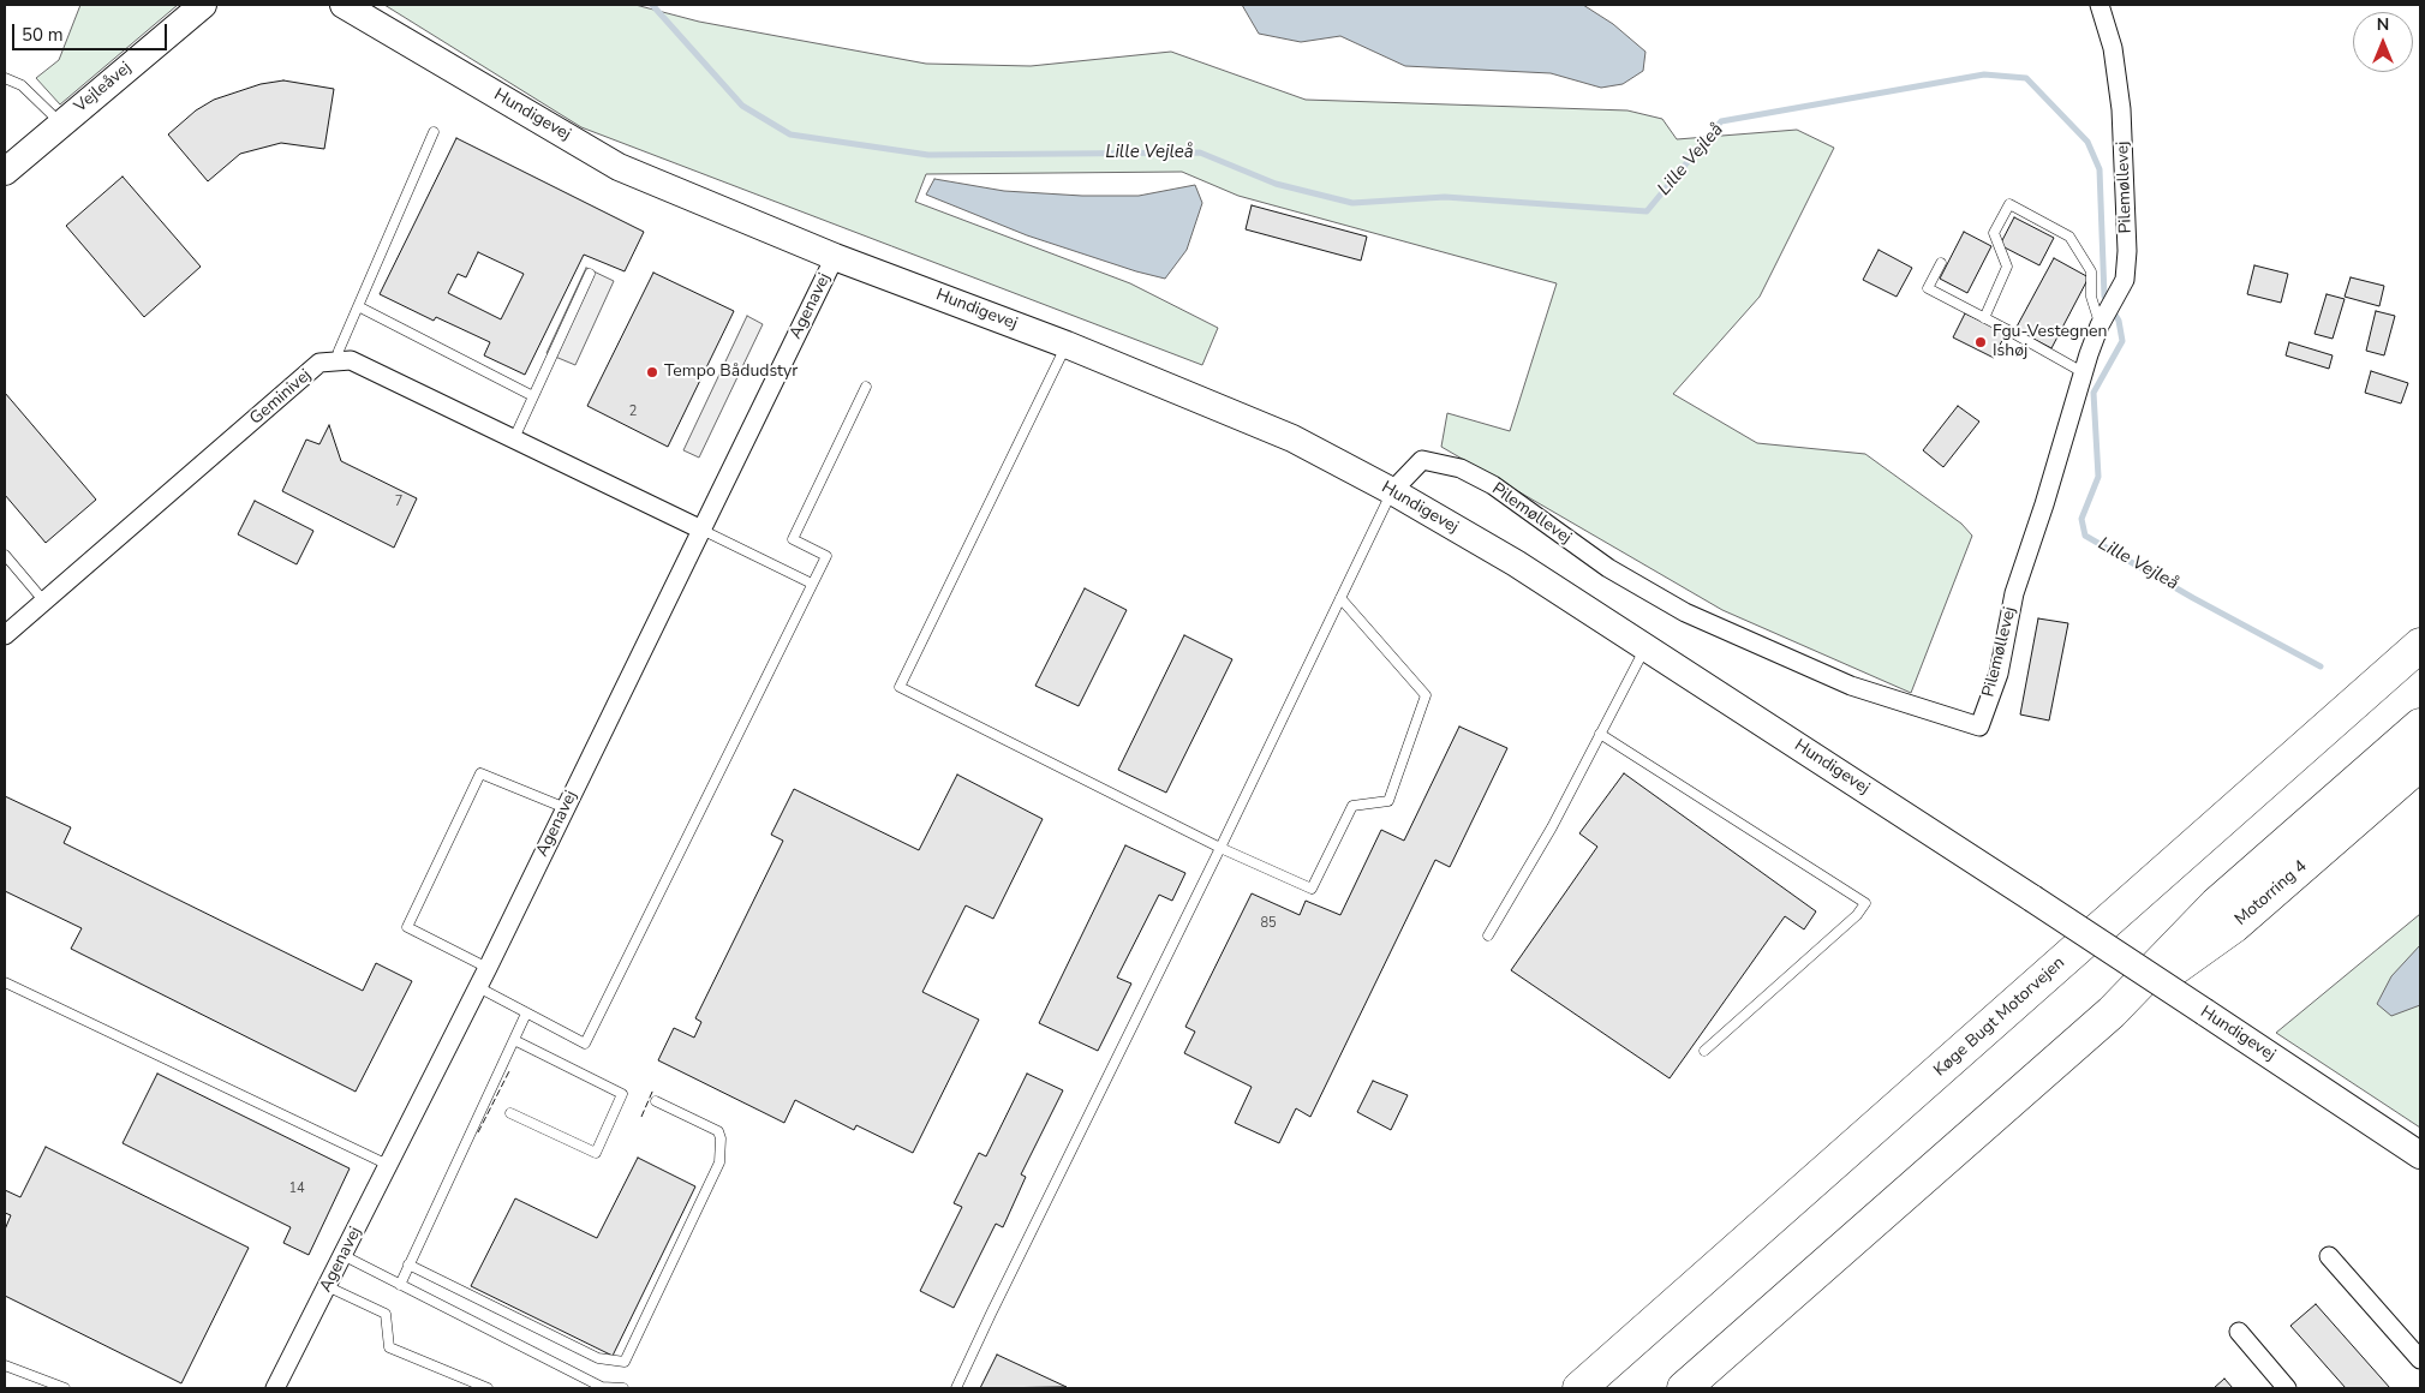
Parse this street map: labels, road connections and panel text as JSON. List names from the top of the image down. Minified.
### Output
{"streets":{"highway":["Motorring 4","Køge Bugt Motorvejen"],"street":["Vejleåvej","Hundigevej","Pilemøllevej","Agenavej","Geminivej"]},"crossings":[["Hundigevej","Pilemøllevej"],["Hundigevej","Agenavej"]],"water":["Lille Vejleå"],"places":["Fgu-Vestegnen Ishøj","Tempo Bådudstyr"],"house_numbers":["2","7","85","14"],"scale_bar":"50 m","north":"top"}
